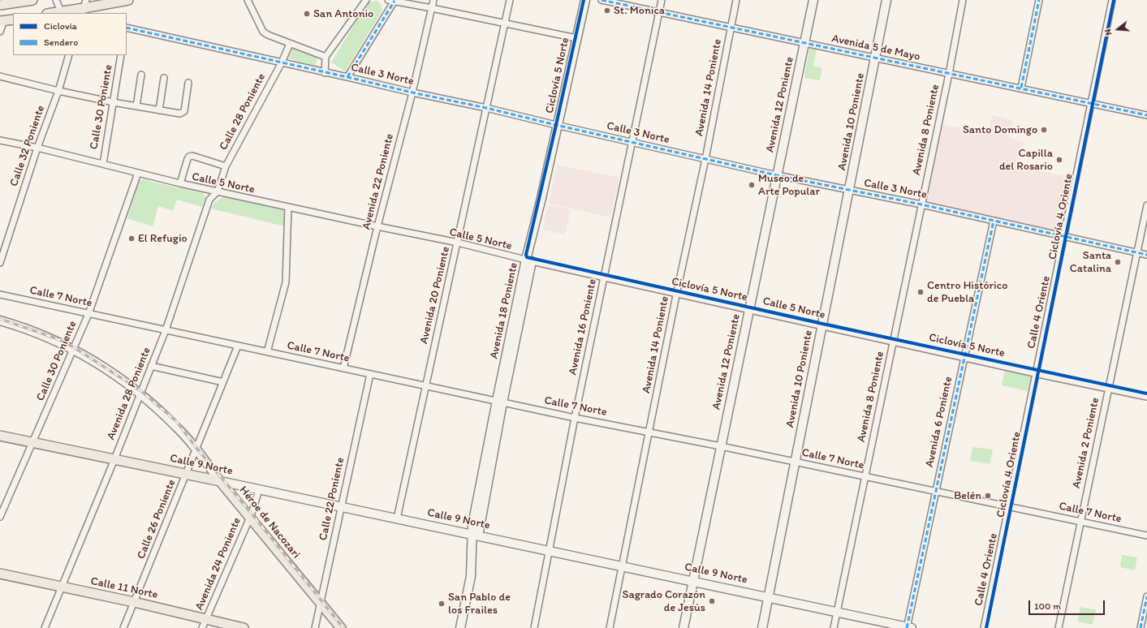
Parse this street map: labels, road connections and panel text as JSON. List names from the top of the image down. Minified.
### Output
{"streets":{"main road":["Calle 9 Norte","Héroe de Nacozari","Calle 11 Norte"],"street":["Avenida 5 de Mayo","Calle 3 Norte","Avenida 14 Poniente","Avenida 12 Poniente","Calle 30 Poniente","Calle 28 Poniente","Avenida 10 Poniente","Avenida 8 Poniente","Calle 32 Poniente","Avenida 22 Poniente","Calle 5 Norte","Avenida 20 Poniente","Calle 7 Norte","Avenida 18 Poniente","Calle 4 Oriente","Avenida 16 Poniente","Avenida 28 Poniente","Avenida 6 Poniente","Avenida 2 Poniente","Calle 22 Poniente","Calle 26 Poniente","Avenida 24 Poniente"],"cycle path":["Ciclovía 5 Norte","Ciclovía 4 Oriente"]},"crossings":[["Avenida 5 de Mayo","Avenida 14 Poniente"],["Avenida 5 de Mayo","Avenida 12 Poniente"],["Avenida 5 de Mayo","Avenida 10 Poniente"],["Avenida 5 de Mayo","Avenida 8 Poniente"],["Avenida 5 de Mayo","Calle 4 Oriente"],["Avenida 5 de Mayo","Avenida 16 Poniente"],["Calle 3 Norte","Avenida 14 Poniente"],["Calle 3 Norte","Avenida 12 Poniente"],["Calle 3 Norte","Calle 28 Poniente"],["Calle 3 Norte","Avenida 10 Poniente"],["Calle 3 Norte","Avenida 8 Poniente"],["Calle 3 Norte","Avenida 22 Poniente"],["Calle 3 Norte","Avenida 20 Poniente"],["Calle 3 Norte","Avenida 18 Poniente"],["Calle 3 Norte","Calle 4 Oriente"],["Calle 3 Norte","Avenida 16 Poniente"],["Calle 3 Norte","Avenida 6 Poniente"],["Calle 3 Norte","Avenida 2 Poniente"],["Avenida 14 Poniente","Calle 5 Norte"],["Avenida 14 Poniente","Calle 7 Norte"],["Avenida 14 Poniente","Calle 9 Norte"],["Avenida 12 Poniente","Calle 5 Norte"],["Avenida 12 Poniente","Calle 7 Norte"],["Avenida 12 Poniente","Calle 9 Norte"],["Calle 30 Poniente","Calle 5 Norte"],["Calle 30 Poniente","Calle 7 Norte"],["Calle 30 Poniente","Calle 9 Norte"],["Calle 30 Poniente","Héroe de Nacozari"],["Calle 28 Poniente","Calle 5 Norte"],["Calle 28 Poniente","Avenida 28 Poniente"],["Avenida 10 Poniente","Calle 5 Norte"],["Avenida 10 Poniente","Calle 7 Norte"],["Avenida 10 Poniente","Calle 9 Norte"],["Avenida 8 Poniente","Calle 5 Norte"],["Avenida 8 Poniente","Calle 7 Norte"],["Avenida 8 Poniente","Calle 9 Norte"],["Calle 32 Poniente","Calle 5 Norte"],["Avenida 22 Poniente","Calle 5 Norte"],["Avenida 22 Poniente","Calle 7 Norte"],["Calle 5 Norte","Avenida 20 Poniente"],["Calle 5 Norte","Avenida 18 Poniente"],["Calle 5 Norte","Calle 4 Oriente"],["Calle 5 Norte","Avenida 16 Poniente"],["Calle 5 Norte","Avenida 28 Poniente"],["Calle 5 Norte","Avenida 6 Poniente"],["Calle 5 Norte","Avenida 2 Poniente"],["Avenida 20 Poniente","Calle 7 Norte"],["Avenida 20 Poniente","Calle 9 Norte"],["Calle 7 Norte","Avenida 18 Poniente"],["Calle 7 Norte","Calle 4 Oriente"],["Calle 7 Norte","Avenida 16 Poniente"],["Calle 7 Norte","Avenida 28 Poniente"],["Calle 7 Norte","Avenida 6 Poniente"],["Calle 7 Norte","Avenida 2 Poniente"],["Calle 7 Norte","Calle 22 Poniente"],["Calle 7 Norte","Calle 26 Poniente"],["Avenida 18 Poniente","Calle 9 Norte"],["Avenida 16 Poniente","Calle 9 Norte"],["Avenida 28 Poniente","Calle 9 Norte"],["Avenida 28 Poniente","Héroe de Nacozari"],["Avenida 28 Poniente","Calle 11 Norte"],["Avenida 6 Poniente","Calle 9 Norte"],["Calle 9 Norte","Calle 22 Poniente"],["Calle 9 Norte","Calle 26 Poniente"],["Calle 9 Norte","Héroe de Nacozari"],["Calle 9 Norte","Avenida 24 Poniente"],["Calle 22 Poniente","Héroe de Nacozari"],["Calle 26 Poniente","Héroe de Nacozari"],["Calle 26 Poniente","Calle 11 Norte"],["Héroe de Nacozari","Avenida 24 Poniente"],["Avenida 24 Poniente","Calle 11 Norte"]],"places":["St. Monica","San Antonio","Santo Domingo","Capilla del Rosario","Museo de Arte Popular","El Refugio","Santa Catalina","Centro Histórico de Puebla","Belén","Sagrado Corazón de Jesús","San Pablo de los Frailes"],"legend":["Ciclovía","Sendero"],"scale_bar":"100 m","north":"left"}
